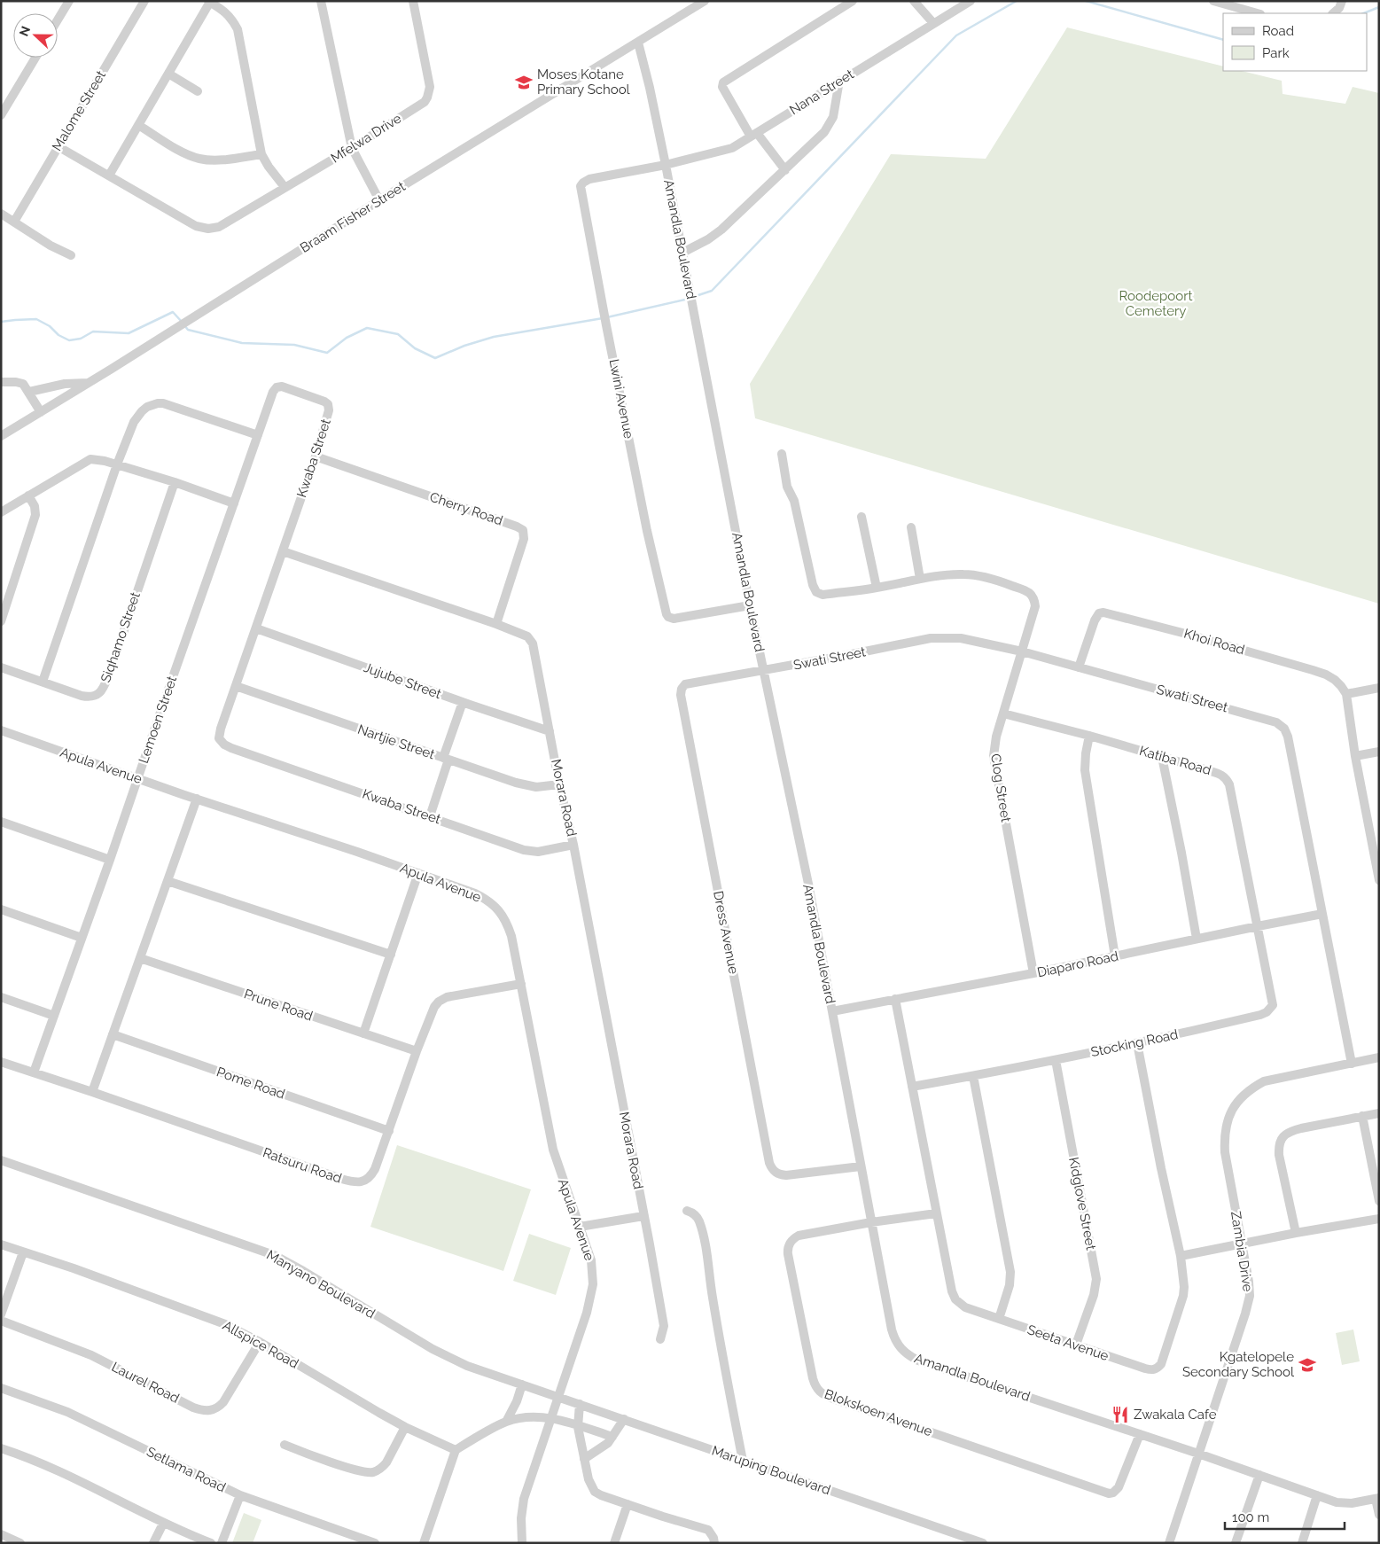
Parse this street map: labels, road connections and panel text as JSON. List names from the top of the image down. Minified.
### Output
{"streets":{"street":["Nana Street","Malome Street","Mfelwa Drive","Braam Fisher Street","Amandla Boulevard","Lwini Avenue","Kwaba Street","Cherry Road","Siqhamo Street","Khoi Road","Swati Street","Jujube Street","Lemoen Street","Nartjie Street","Katiba Road","Apula Avenue","Clog Street","Morara Road","Dress Avenue","Diaparo Road","Prune Road","Stocking Road","Pome Road","Ratsuru Road","Kidglove Street","Zambia Drive","Manyano Boulevard","Seeta Avenue","Allspice Road","Laurel Road","Blokskoen Avenue","Setlama Road","Maruping Boulevard"]},"crossings":[["Nana Street","Amandla Boulevard"],["Nana Street","Lwini Avenue"],["Braam Fisher Street","Amandla Boulevard"],["Amandla Boulevard","Lwini Avenue"],["Amandla Boulevard","Swati Street"],["Amandla Boulevard","Dress Avenue"],["Amandla Boulevard","Diaparo Road"],["Amandla Boulevard","Zambia Drive"],["Amandla Boulevard","Blokskoen Avenue"],["Kwaba Street","Cherry Road"],["Kwaba Street","Jujube Street"],["Kwaba Street","Lemoen Street"],["Kwaba Street","Nartjie Street"],["Kwaba Street","Morara Road"],["Cherry Road","Morara Road"],["Khoi Road","Swati Street"],["Swati Street","Clog Street"],["Swati Street","Dress Avenue"],["Swati Street","Diaparo Road"],["Swati Street","Zambia Drive"],["Jujube Street","Morara Road"],["Lemoen Street","Apula Avenue"],["Lemoen Street","Ratsuru Road"],["Nartjie Street","Morara Road"],["Katiba Road","Clog Street"],["Katiba Road","Diaparo Road"],["Katiba Road","Stocking Road"],["Apula Avenue","Ratsuru Road"],["Apula Avenue","Manyano Boulevard"],["Apula Avenue","Maruping Boulevard"],["Clog Street","Diaparo Road"],["Diaparo Road","Stocking Road"],["Diaparo Road","Seeta Avenue"],["Prune Road","Ratsuru Road"],["Stocking Road","Kidglove Street"],["Stocking Road","Seeta Avenue"],["Pome Road","Ratsuru Road"],["Kidglove Street","Seeta Avenue"],["Manyano Boulevard","Maruping Boulevard"],["Seeta Avenue","Blokskoen Avenue"],["Allspice Road","Laurel Road"]],"parks":["Roodepoort Cemetery"],"places":{"school or university":["Moses Kotane Primary School","Kgatelopele Secondary School"],"restaurant":["Zwakala Cafe"]},"legend":["Road","Park"],"scale_bar":"100 m","north":"left"}
